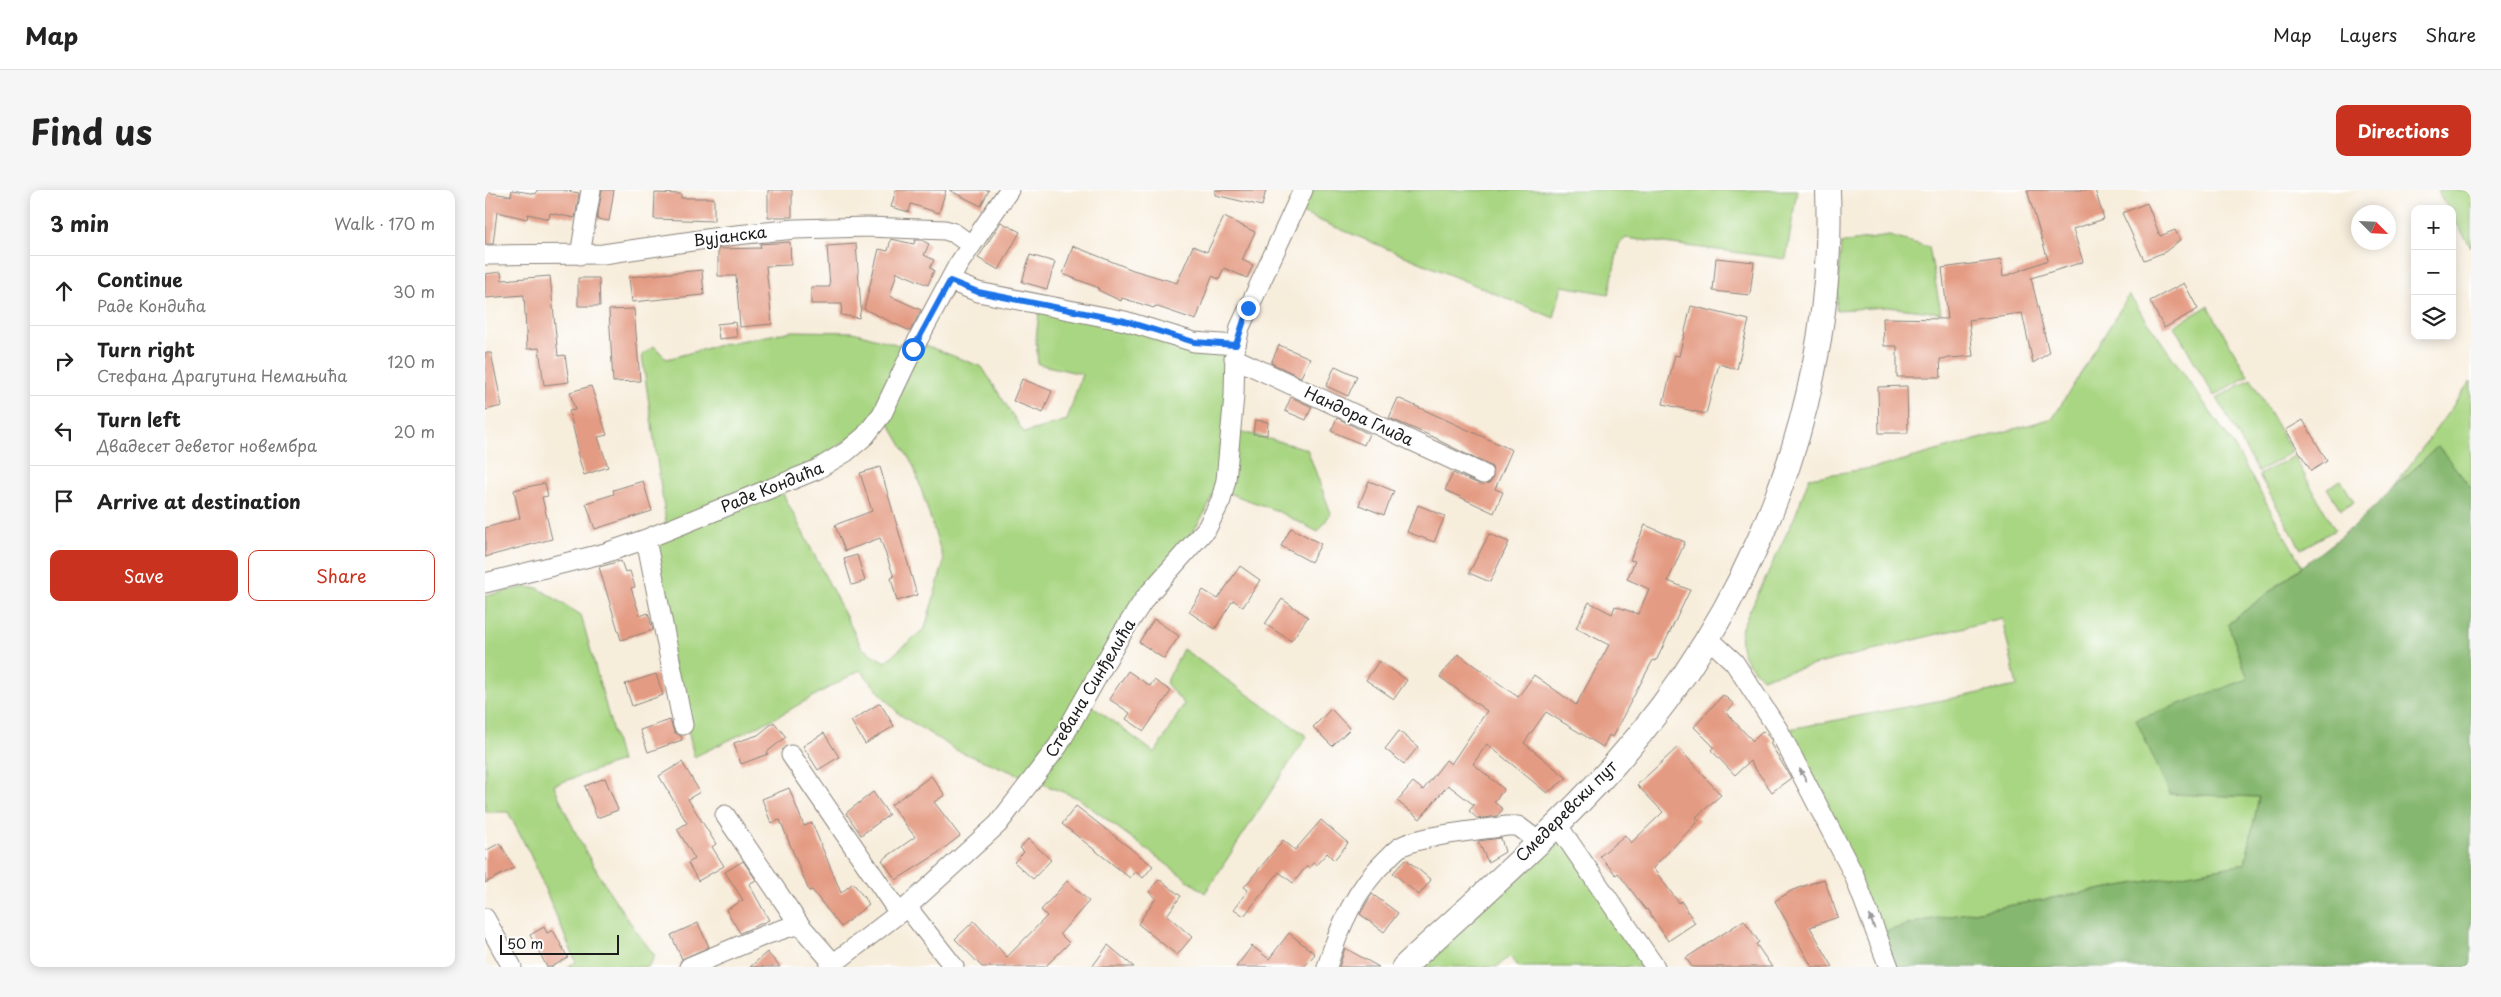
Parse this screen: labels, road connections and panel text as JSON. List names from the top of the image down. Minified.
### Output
{"streets":{"main road":["Смедеревски пут"],"street":["Вујанска","Нандора Глида","Раде Кондића","Стевана Синђелића"]},"crossings":[["Вујанска","Раде Кондића"],["Нандора Глида","Стевана Синђелића"]],"scale_bar":"50 m","north":"bottom right","page":{"header":"Map","nav":["Map","Layers","Share"],"title":"Find us","buttons":["Directions",["Save","Share"]],"heading":["3 min","Walk · 170 m"],"map_buttons":["+","−"],"list":[["Continue","Раде Кондића","30 m"],["Turn right","Стефана Драгутина Немањића","120 m"],["Turn left","Двадесет деветог новембра","20 m"],"Arrive at destination"],"scale":"50 m"}}
